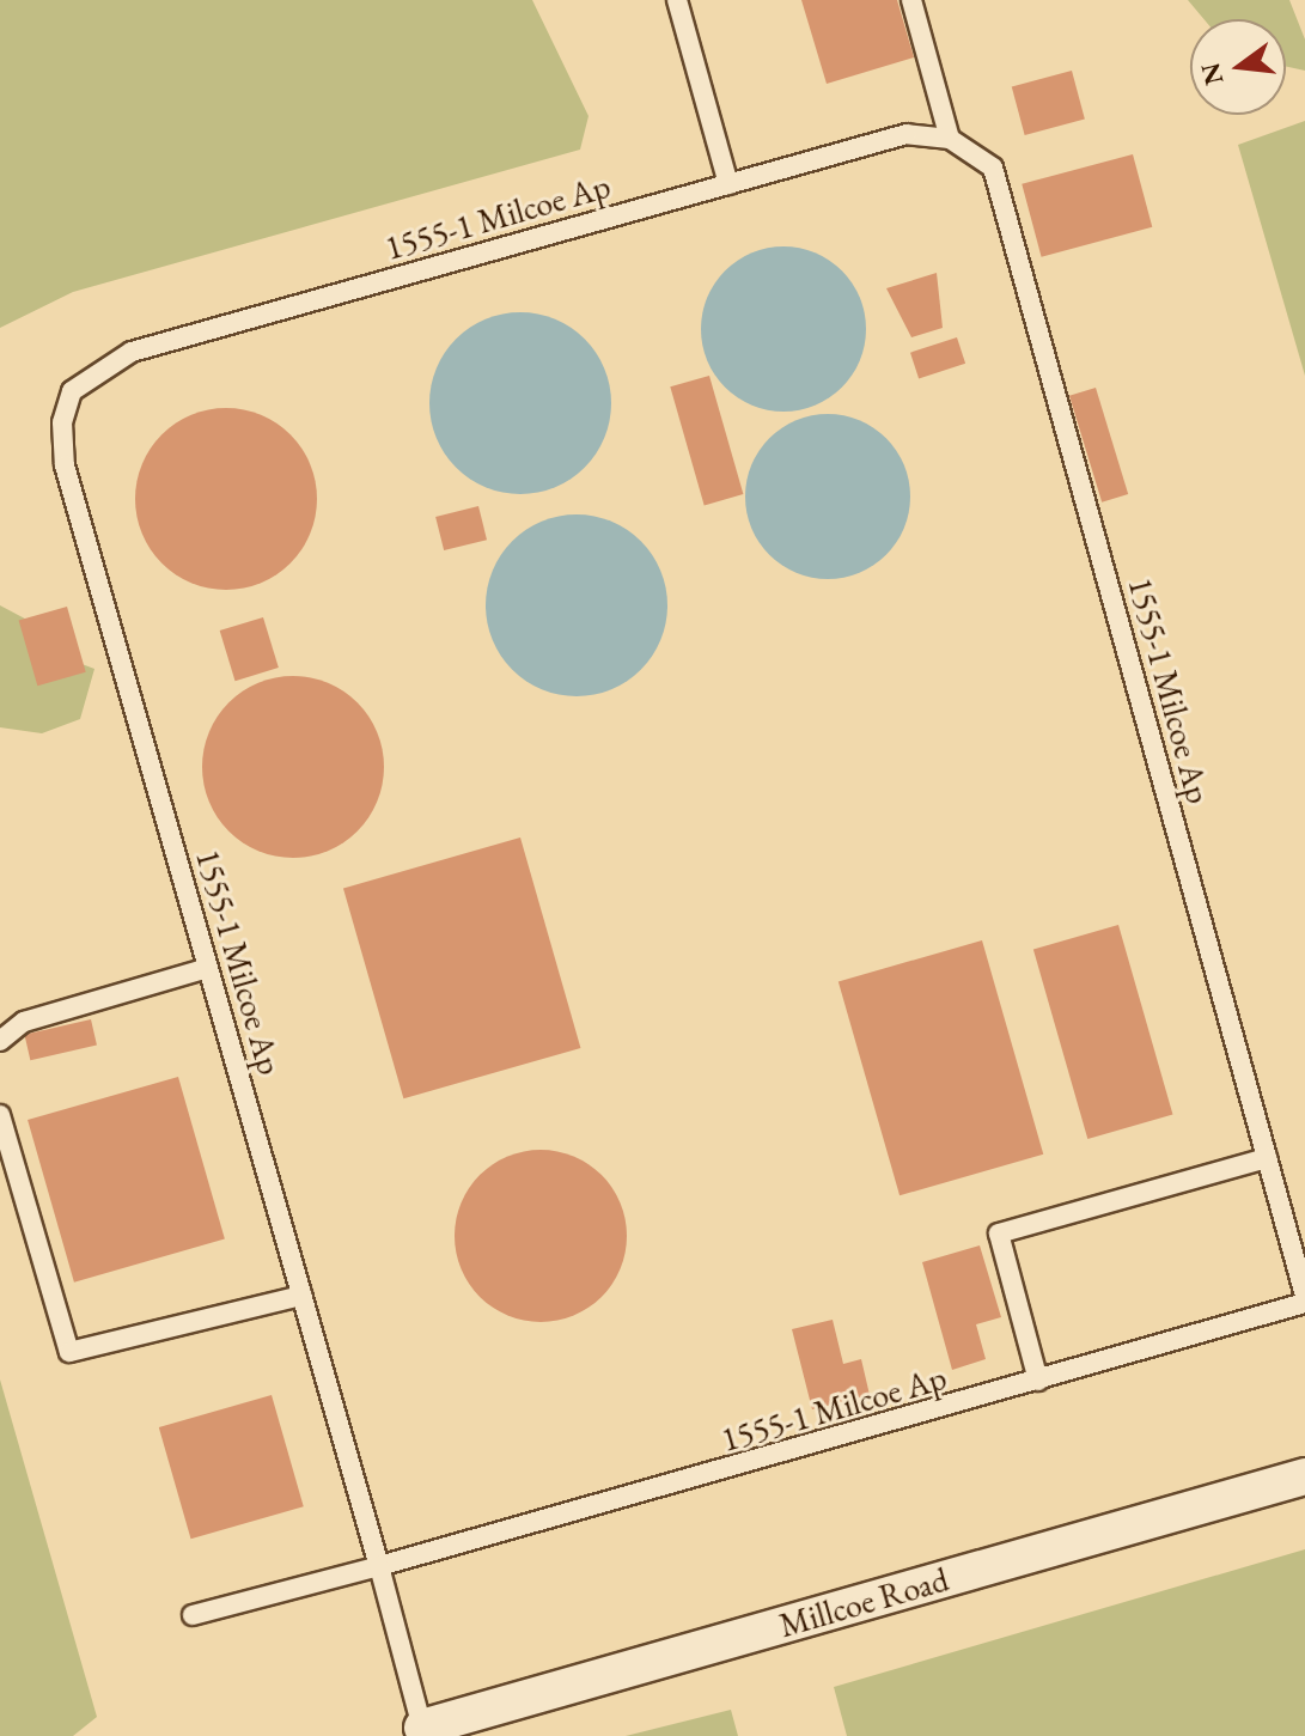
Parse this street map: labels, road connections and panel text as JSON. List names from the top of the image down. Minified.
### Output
{"streets":{"street":["Millcoe Road"],"lane":["1555-1 Milcoe Ap"]},"crossings":[["1555-1 Milcoe Ap","Millcoe Road"]],"north":"left"}
